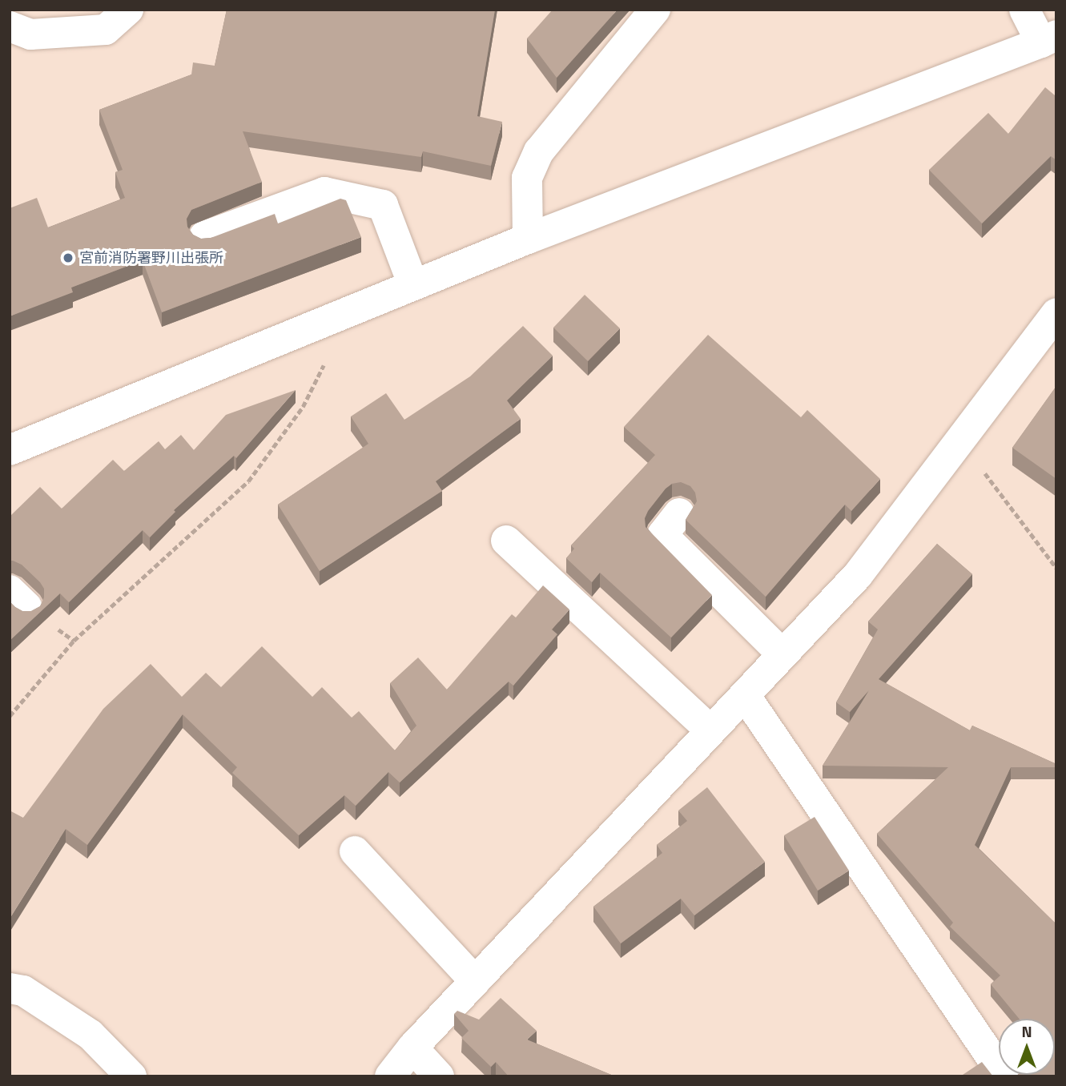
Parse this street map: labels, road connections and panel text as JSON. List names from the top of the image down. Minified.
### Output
{"places":["宮前消防署野川出張所"],"north":"top"}
